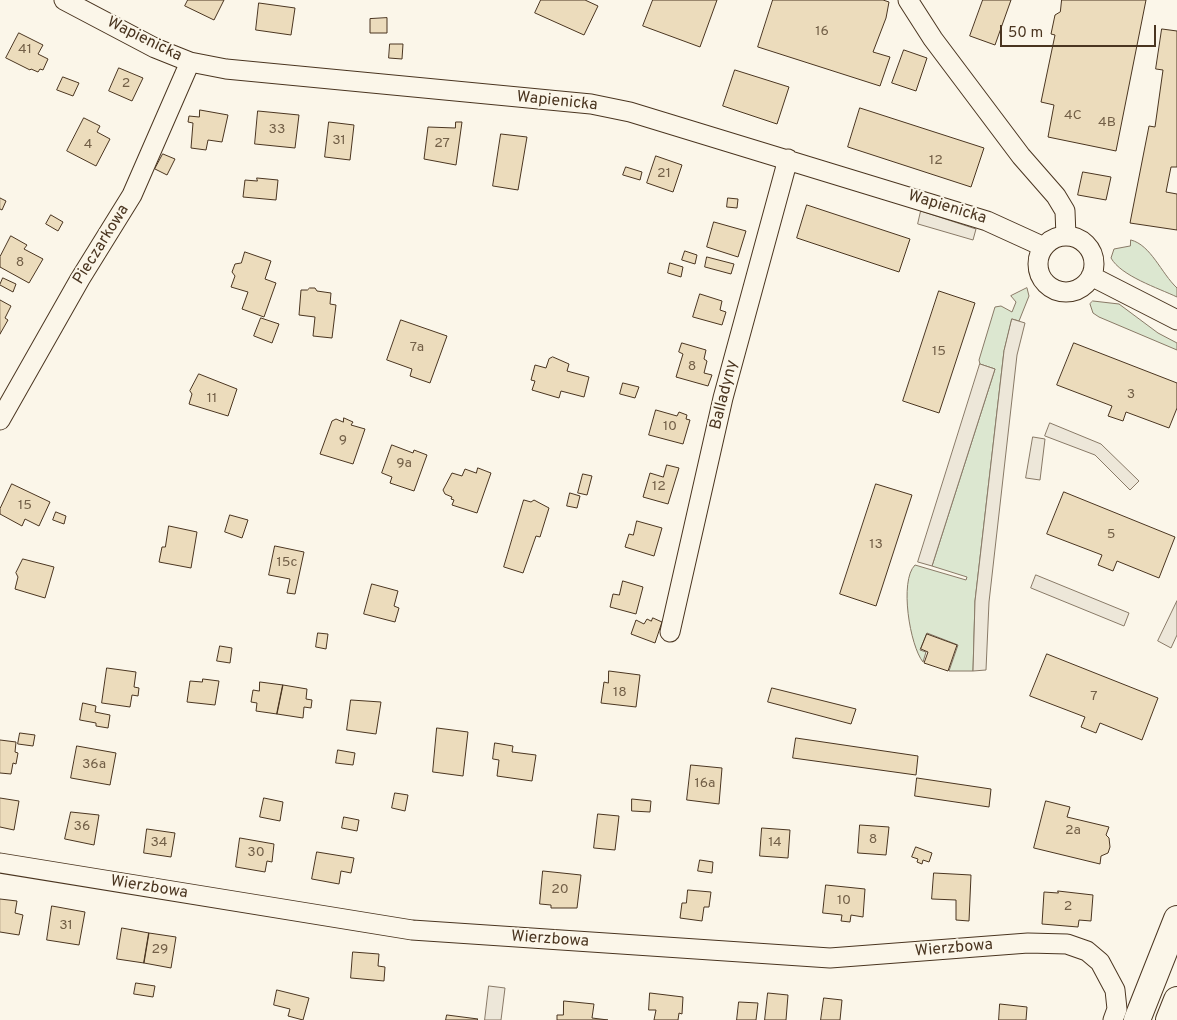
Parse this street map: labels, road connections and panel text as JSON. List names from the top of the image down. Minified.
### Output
{"streets":{"street":["Wapienicka","Pieczarkowa","Balladyny","Wierzbowa"]},"crossings":[["Wapienicka","Pieczarkowa"],["Wapienicka","Balladyny"]],"house_numbers":["16","41","2","4C","4B","33","31","27","4","12","21","8","7a","15","8","3","11","10","9","9a","12","15","5","13","15c","18","7","36a","16a","36","2a","8","34","14","30","20","10","2","31","29"],"scale_bar":"50 m"}
